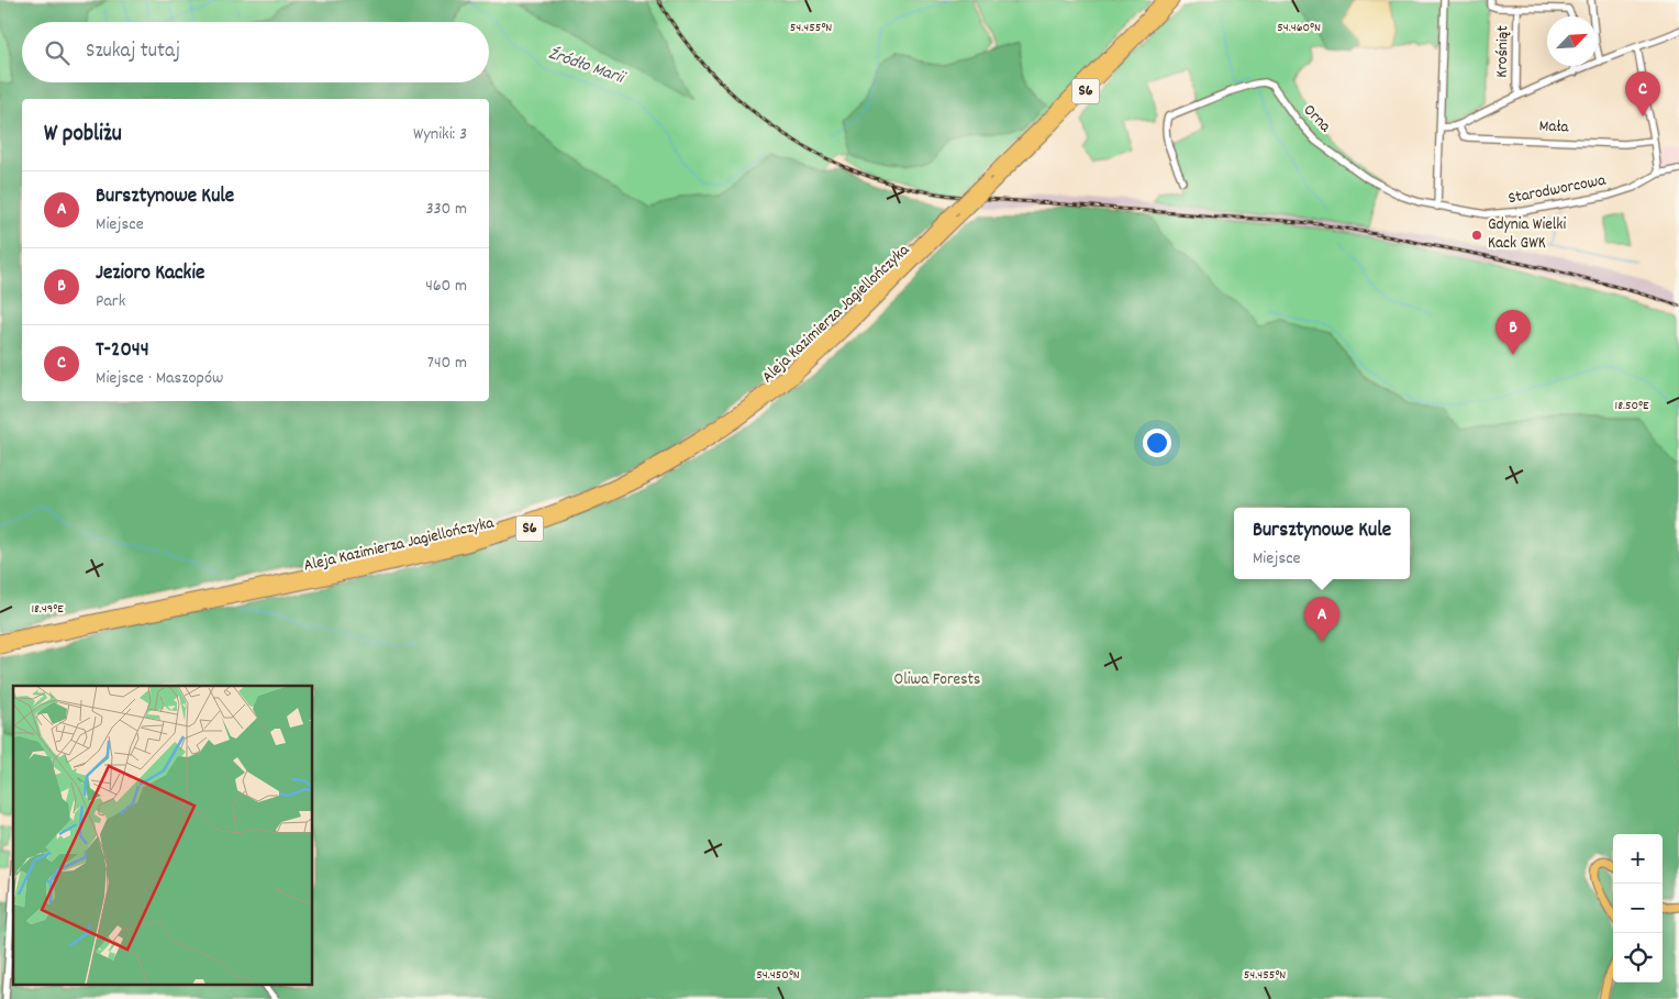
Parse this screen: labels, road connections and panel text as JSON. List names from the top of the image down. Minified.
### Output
{"streets":{"highway":["S6","Aleja Kazimierza Jagiellończyka"],"street":["Krośniąt","Orna","Mała","Starodworcowa"]},"crossings":[["Orna","Starodworcowa"]],"water":["Źródło Marii"],"parks":["Oliwa Forests"],"places":["Gdynia Wielki Kack GWK"],"north":"top right","page":{"search":"Szukaj tutaj","pins":["C","B","A"],"heading":["W pobliżu","Wyniki: 3"],"list":[{"mark":"A","name":"Bursztynowe Kule","note":"Miejsce","value":"330 m"},{"mark":"B","name":"Jezioro Kackie","note":"Park","value":"460 m"},{"mark":"C","name":"T-2044","note":"Miejsce · Maszopów","value":"740 m"}],"popup":["Bursztynowe Kule","Miejsce"],"map_buttons":["+","−"]},"coordinates":["54.455°N","54.460°N","18.50°E","18.49°E","54.450°N"]}
